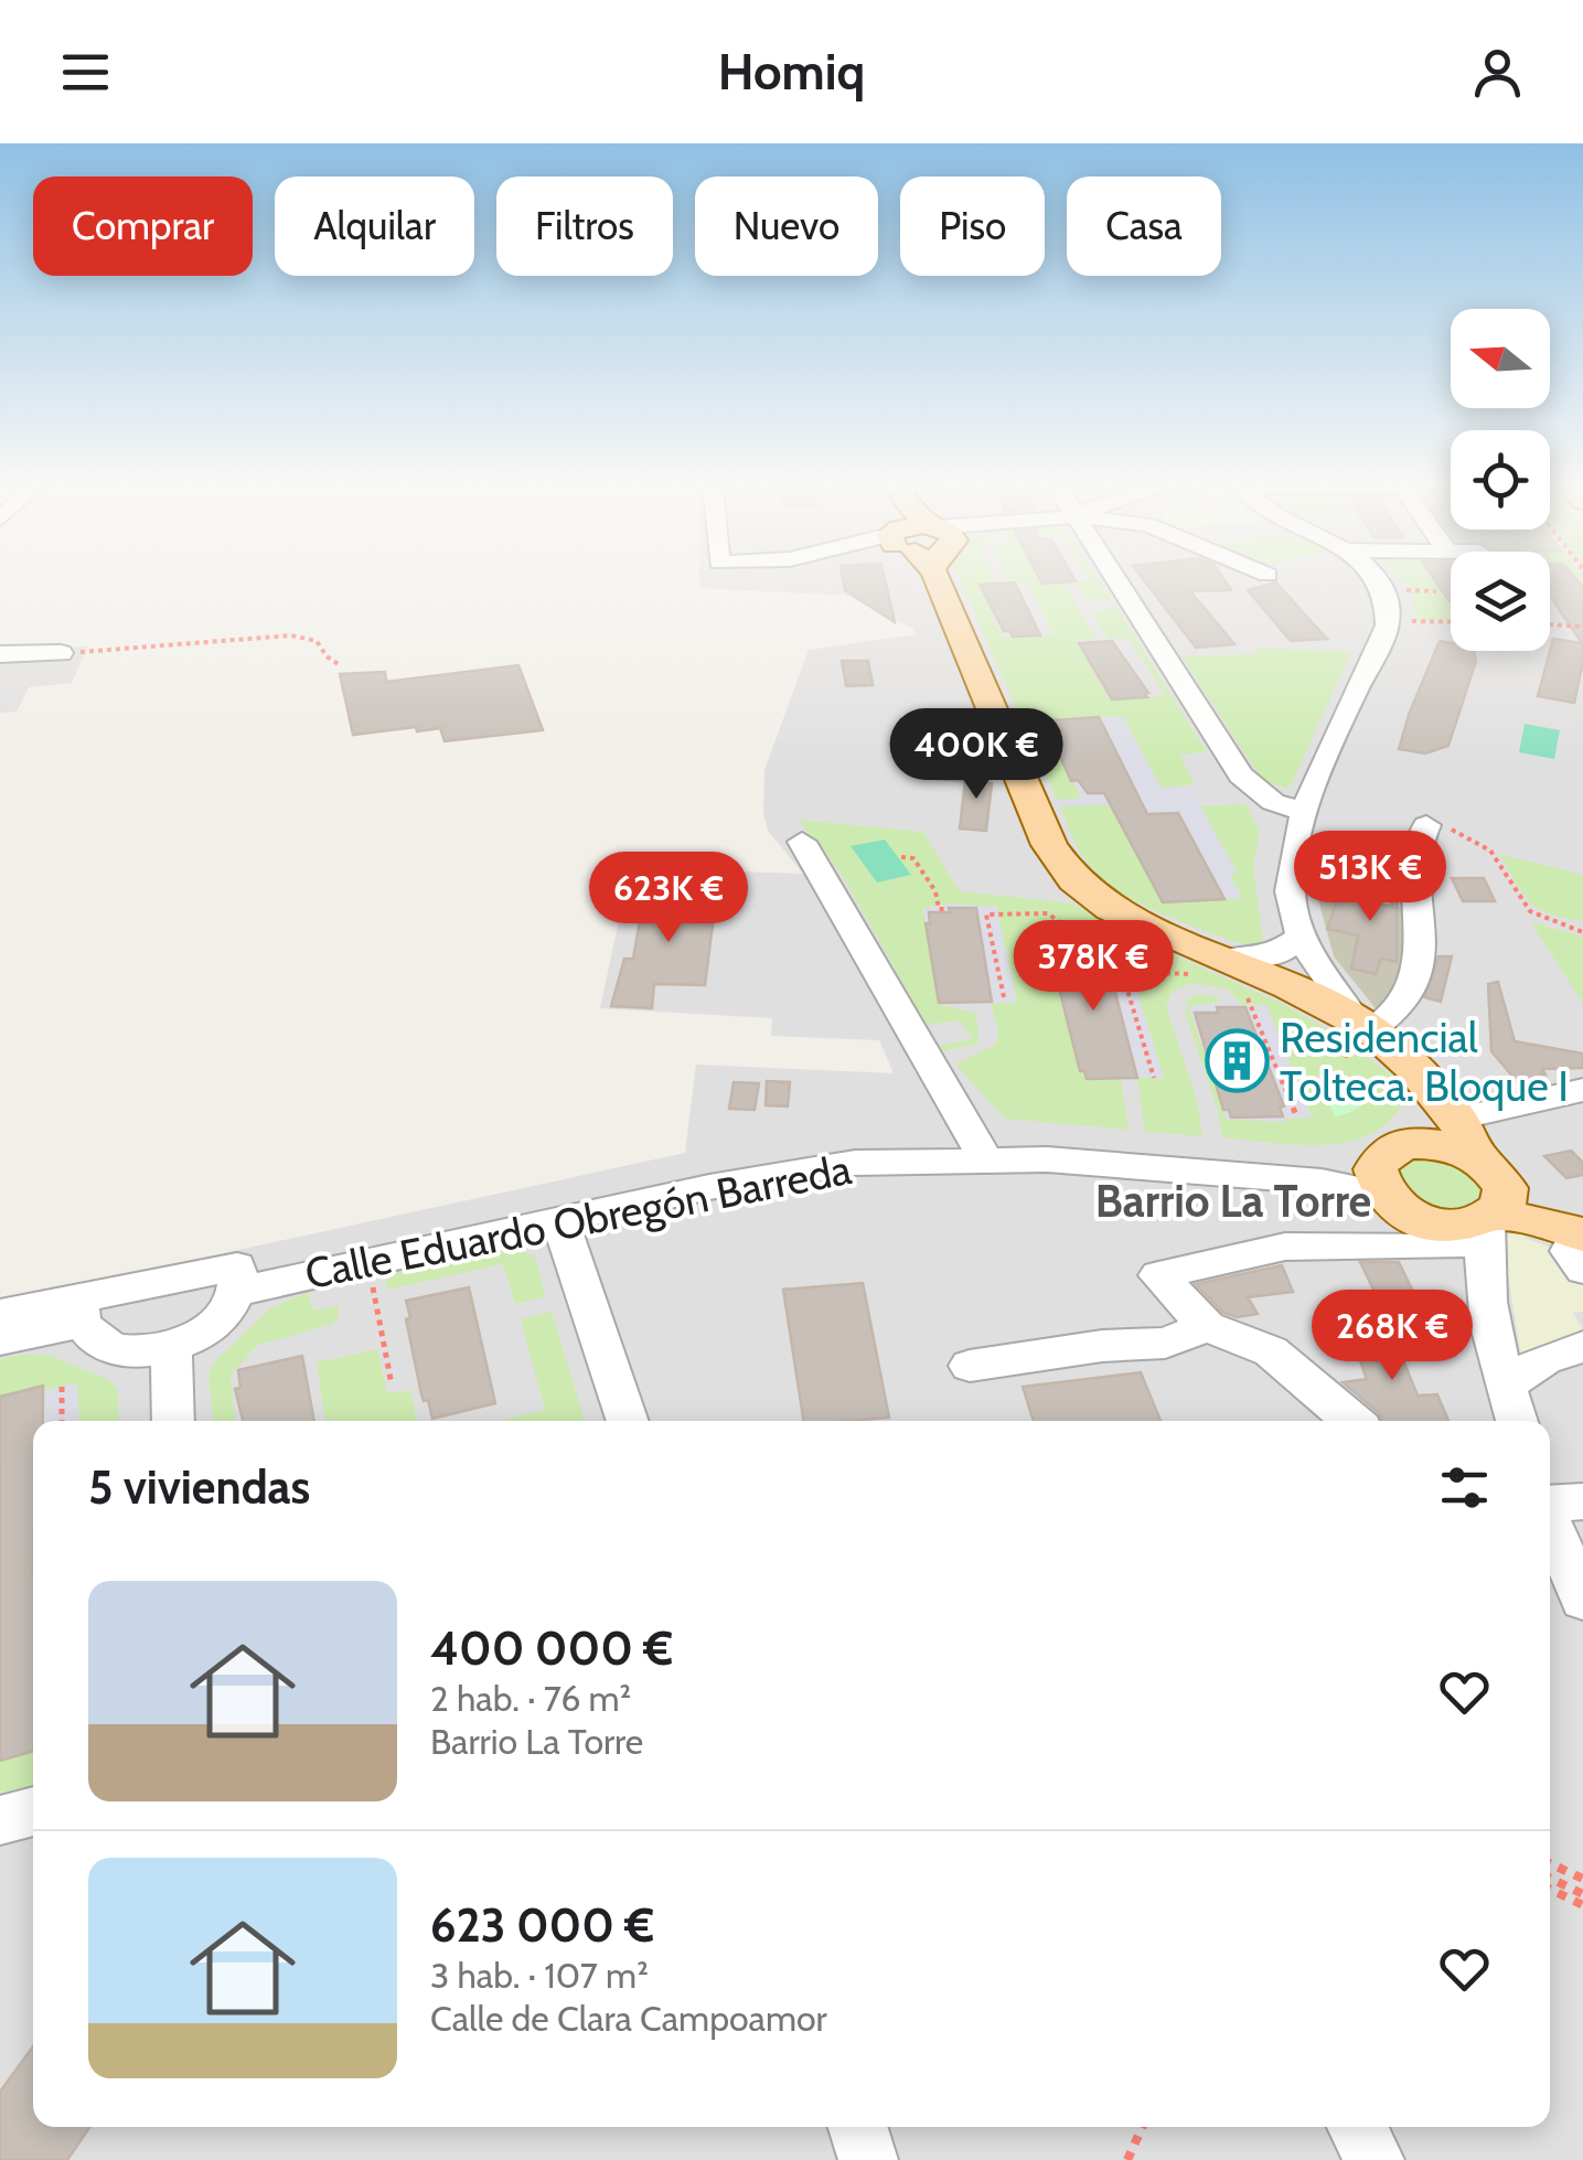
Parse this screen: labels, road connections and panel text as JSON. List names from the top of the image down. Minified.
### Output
{"streets":{"street":["Calle Eduardo Obregón Barreda"]},"districts":["Barrio La Torre"],"places":{"building":["Residencial Tolteca. Bloque I"]},"north":"left","page":{"header":"Homiq","chip":["Comprar","Alquilar","Filtros","Nuevo","Piso","Casa"],"price":["400K €","513K €","623K €","378K €","268K €"],"heading":"5 viviendas","list":[{"name":"400 000 €","note":"2 hab. · 76 m² · Barrio La Torre"},{"name":"623 000 €","note":"3 hab. · 107 m² · Calle de Clara Campoamor"}]}}
